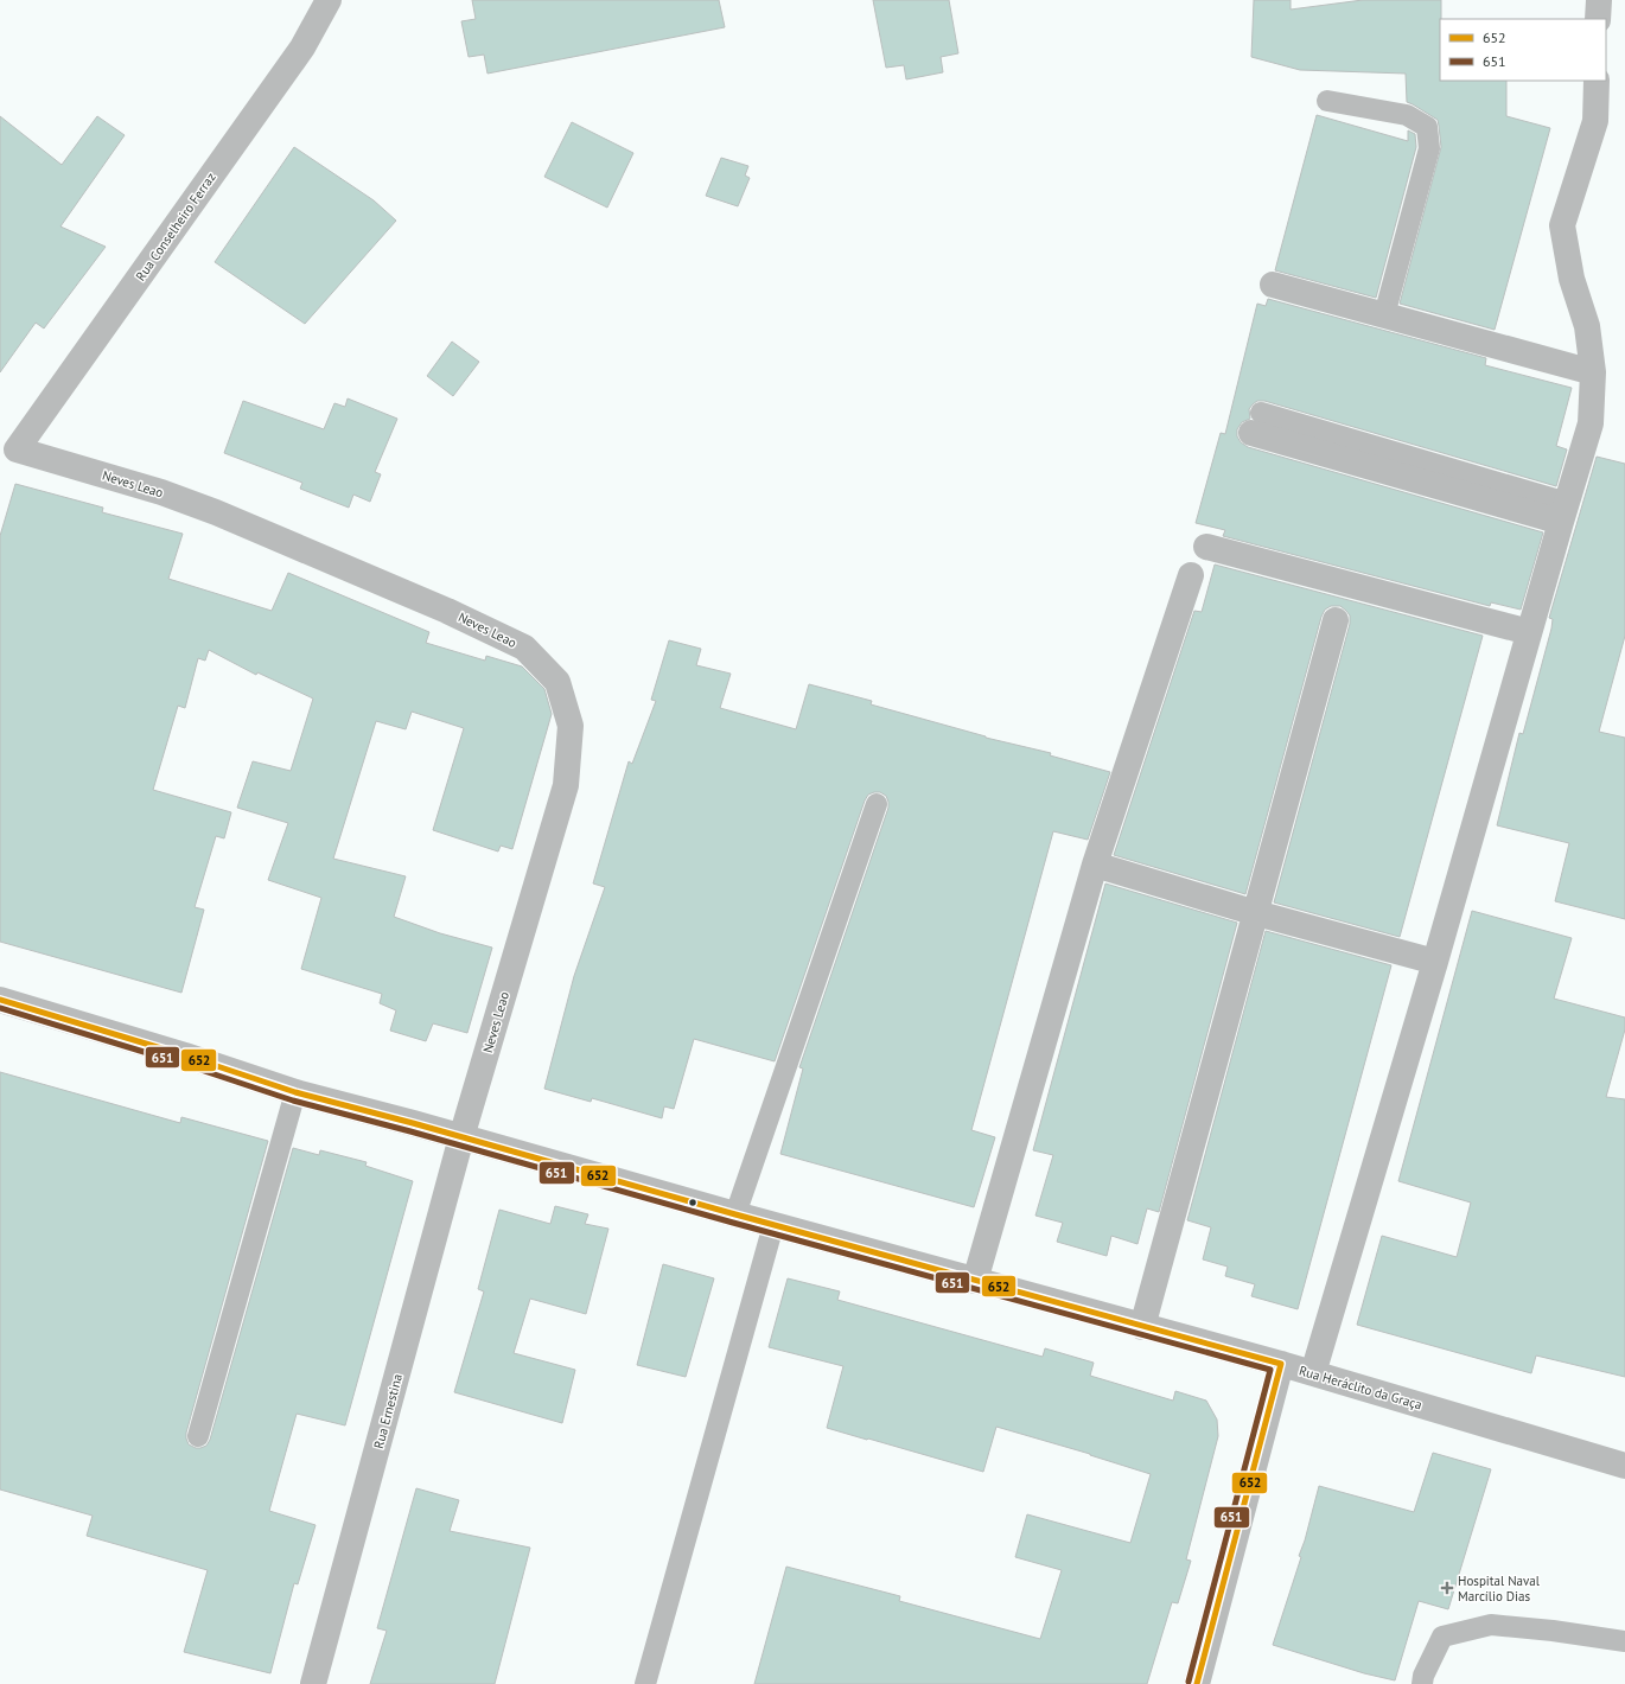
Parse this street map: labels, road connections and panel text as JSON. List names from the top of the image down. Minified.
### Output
{"streets":{"street":["Rua Conselheiro Ferraz","Neves Leao","Rua Heráclito da Graça","Rua Ernestina"]},"crossings":[["Rua Conselheiro Ferraz","Neves Leao"],["Neves Leao","Rua Heráclito da Graça"],["Neves Leao","Rua Ernestina"],["Rua Heráclito da Graça","Rua Ernestina"]],"places":{"health":["Hospital Naval Marcílio Dias"]},"lines":["transit line 652","transit line 651"],"legend":["652","651"]}
